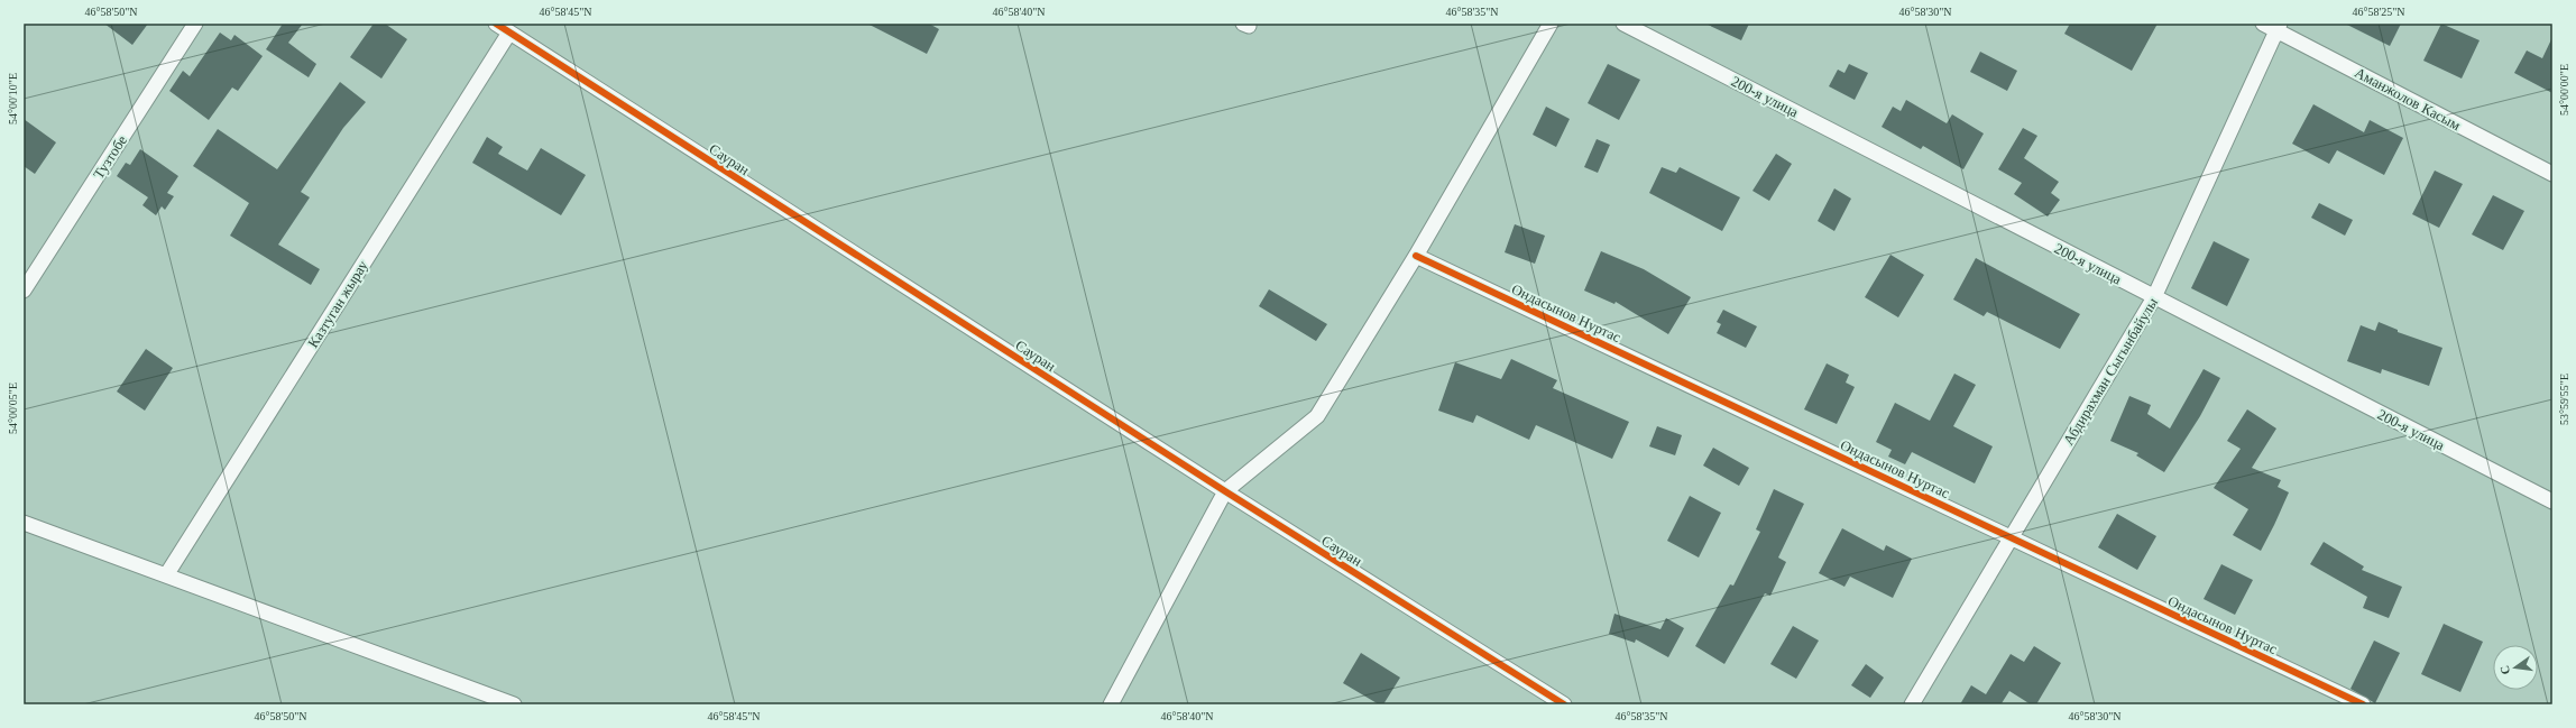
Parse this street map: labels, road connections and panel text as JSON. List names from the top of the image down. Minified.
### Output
{"streets":{"street":["200-я улица","Аманжолов Касым","Тузтобе","Сауран","Казтуган жырау","Ондасынов Нуртас","Абдирахман Сыгынбайулы"]},"crossings":[["200-я улица","Абдирахман Сыгынбайулы"],["Аманжолов Касым","Абдирахман Сыгынбайулы"],["Сауран","Казтуган жырау"],["Ондасынов Нуртас","Абдирахман Сыгынбайулы"]],"north":"left","coordinates":["46°58'50\"N","46°58'45\"N","46°58'40\"N","46°58'35\"N","46°58'30\"N","46°58'25\"N","54°00'00\"E","54°00'10\"E","53°59'55\"E","54°00'05\"E"]}
